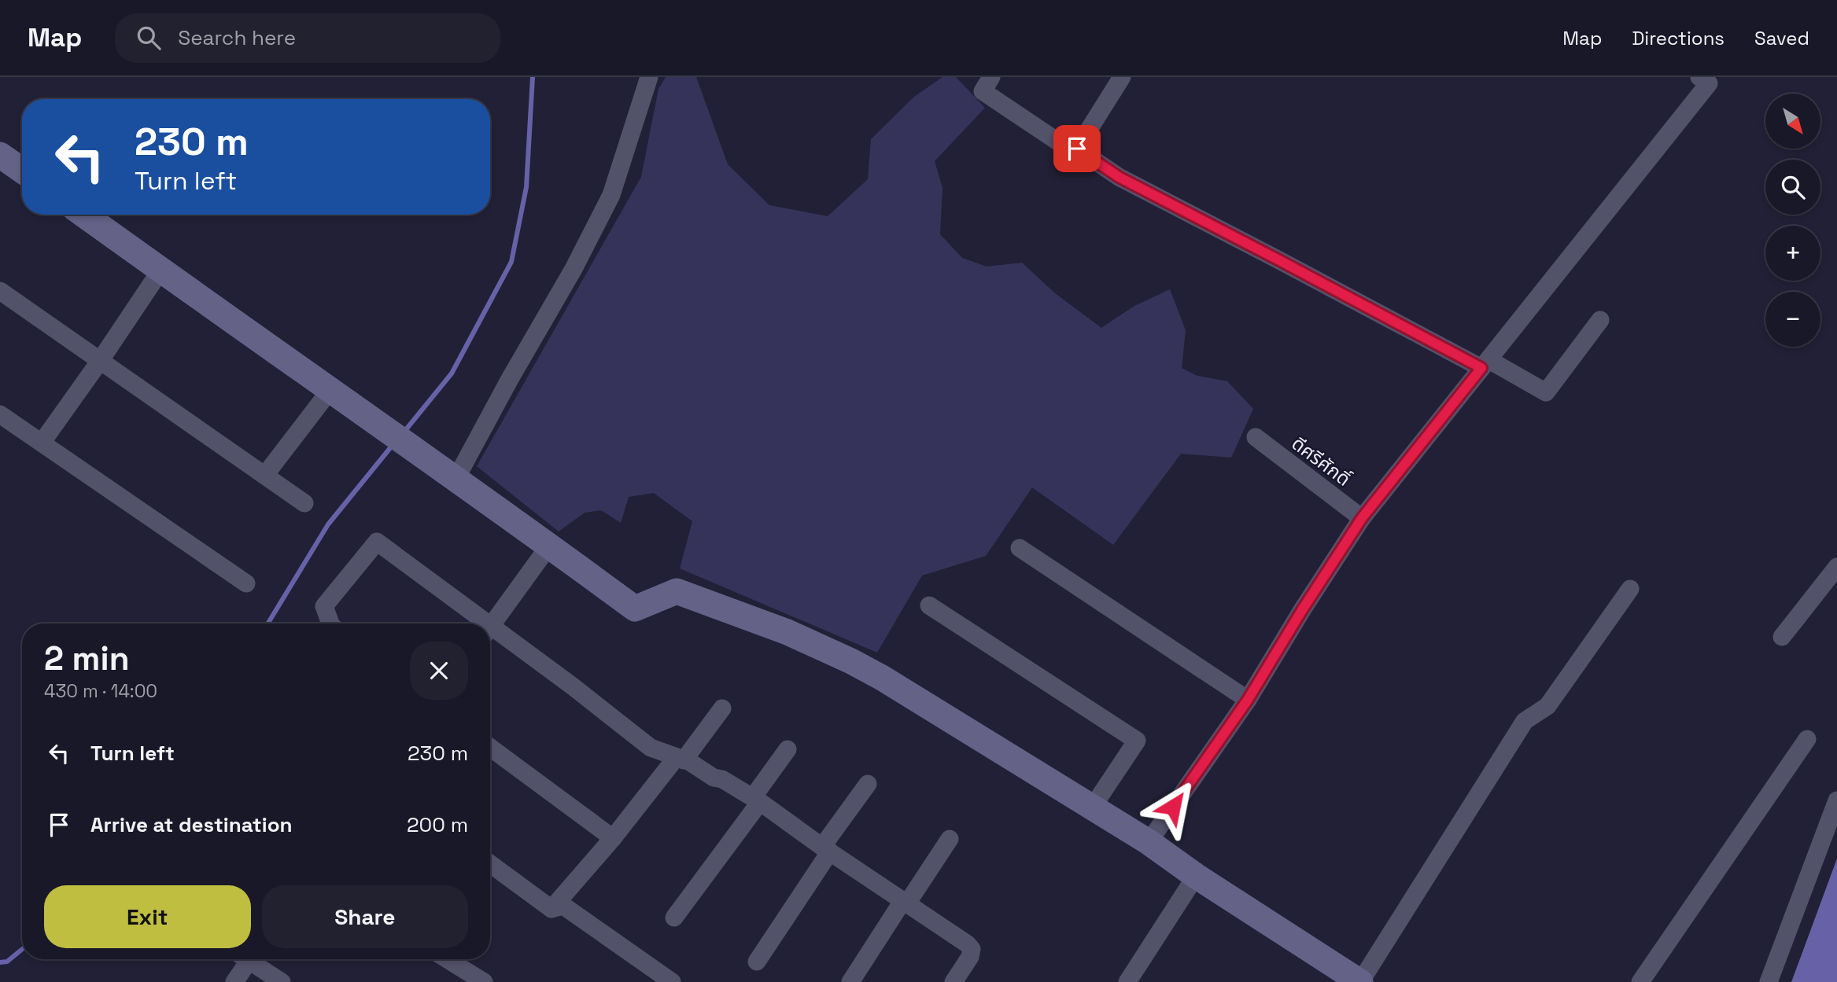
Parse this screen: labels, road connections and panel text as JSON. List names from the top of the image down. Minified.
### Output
{"streets":{"street":["ดีศรีศักดิ์"]},"north":"bottom right","page":{"header":"Map","search":"Search here","nav":["Map","Directions","Saved"],"map_buttons":["+","−"],"turn":["230 m","Turn left"],"heading":["2 min","430 m · 14:00"],"list":[{"name":"Turn left","value":"230 m"},{"name":"Arrive at destination","value":"200 m"}],"buttons":["Exit","Share"]}}
